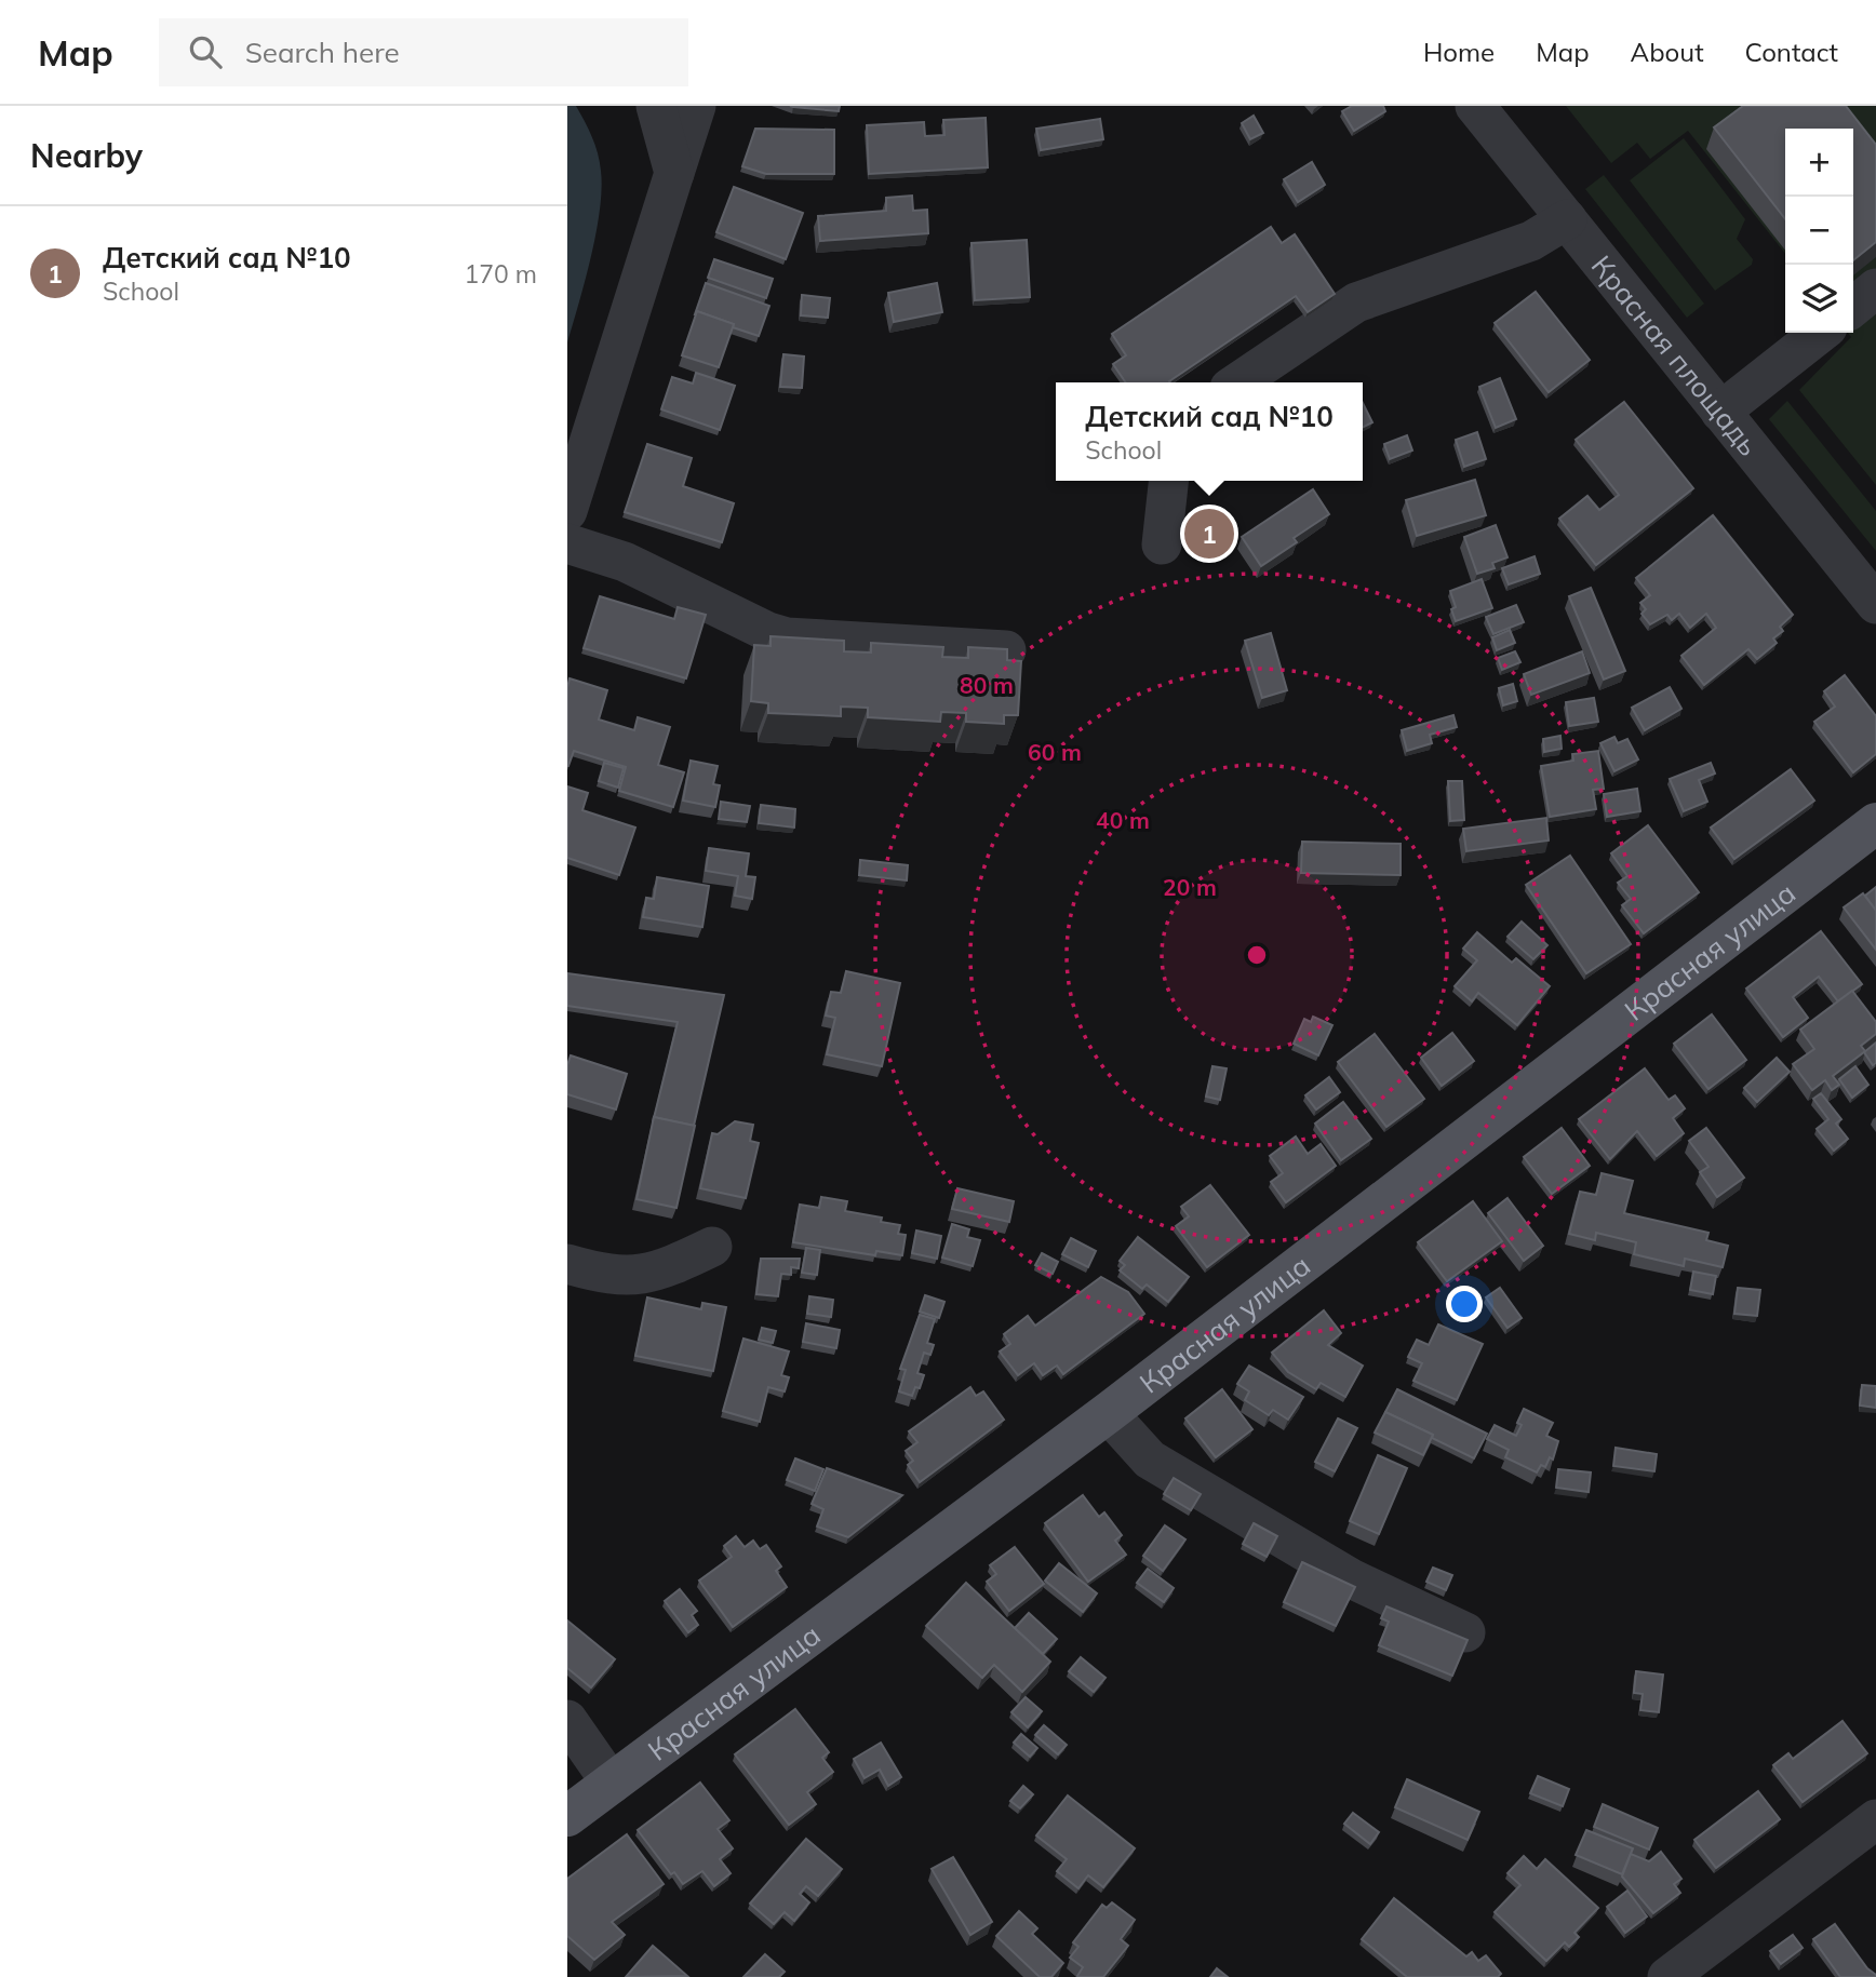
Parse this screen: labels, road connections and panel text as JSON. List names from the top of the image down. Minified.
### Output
{"streets":{"main road":["Красная улица"],"street":["Красная площадь"]},"page":{"header":"Map","search":"Search here","nav":["Home","Map","About","Contact"],"heading":"Nearby","map_buttons":["+","−"],"list":[{"mark":"1","name":"Детский сад №10","note":"School","value":"170 m"}],"popup":["Детский сад №10","School"],"pins":"1"},"rings":["80 m","60 m","40 m","20 m"]}
